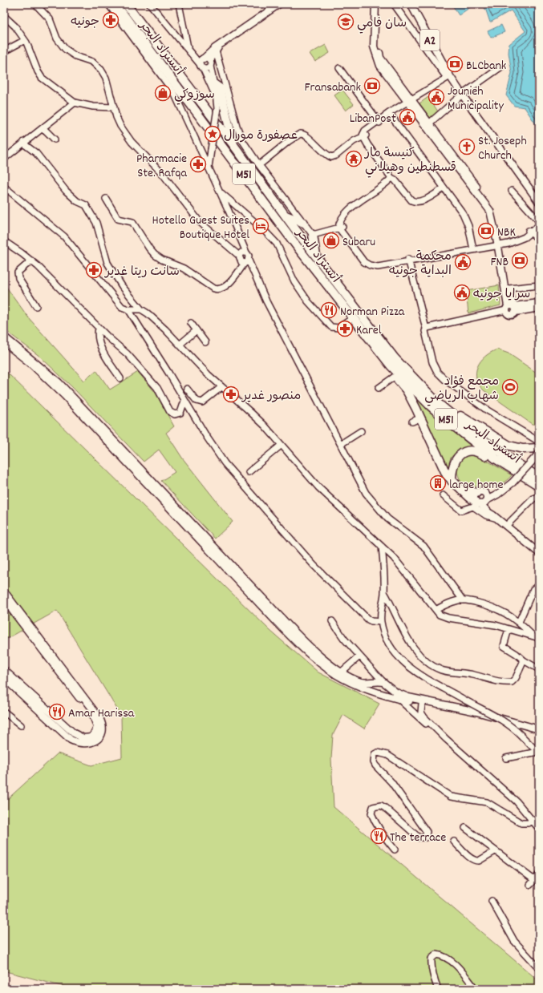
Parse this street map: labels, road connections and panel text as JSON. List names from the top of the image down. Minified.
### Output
{"streets":{"highway":["أتستراد البحر","M51"],"main road":["A2"]},"places":{"pharmacy":["جونيه","Pharmacie Ste. Rafqa","سانت ريتا غدير","Karel","منصور غدير"],"school or university":["سان فامي"],"bank":["BLCbank","Fransabank","NBK","FNB"],"shop":["سوزوكي","Subaru"],"public building":["Jounieh Municipality","LibanPost","محكمة البداية جونيه","سرايا جونيه"],"place":["عصفورة مورال"],"church":["St. Joseph Church"],"temple":["كنيسة مار قسطنطين وهيلاني"],"hotel":["Hotello Guest Suites Boutique Hotel"],"restaurant":["Norman Pizza","Amar Harissa","The terrace"],"sports":["مجمع فؤاد شهاب الرياضي"],"building":["large home"]}}
